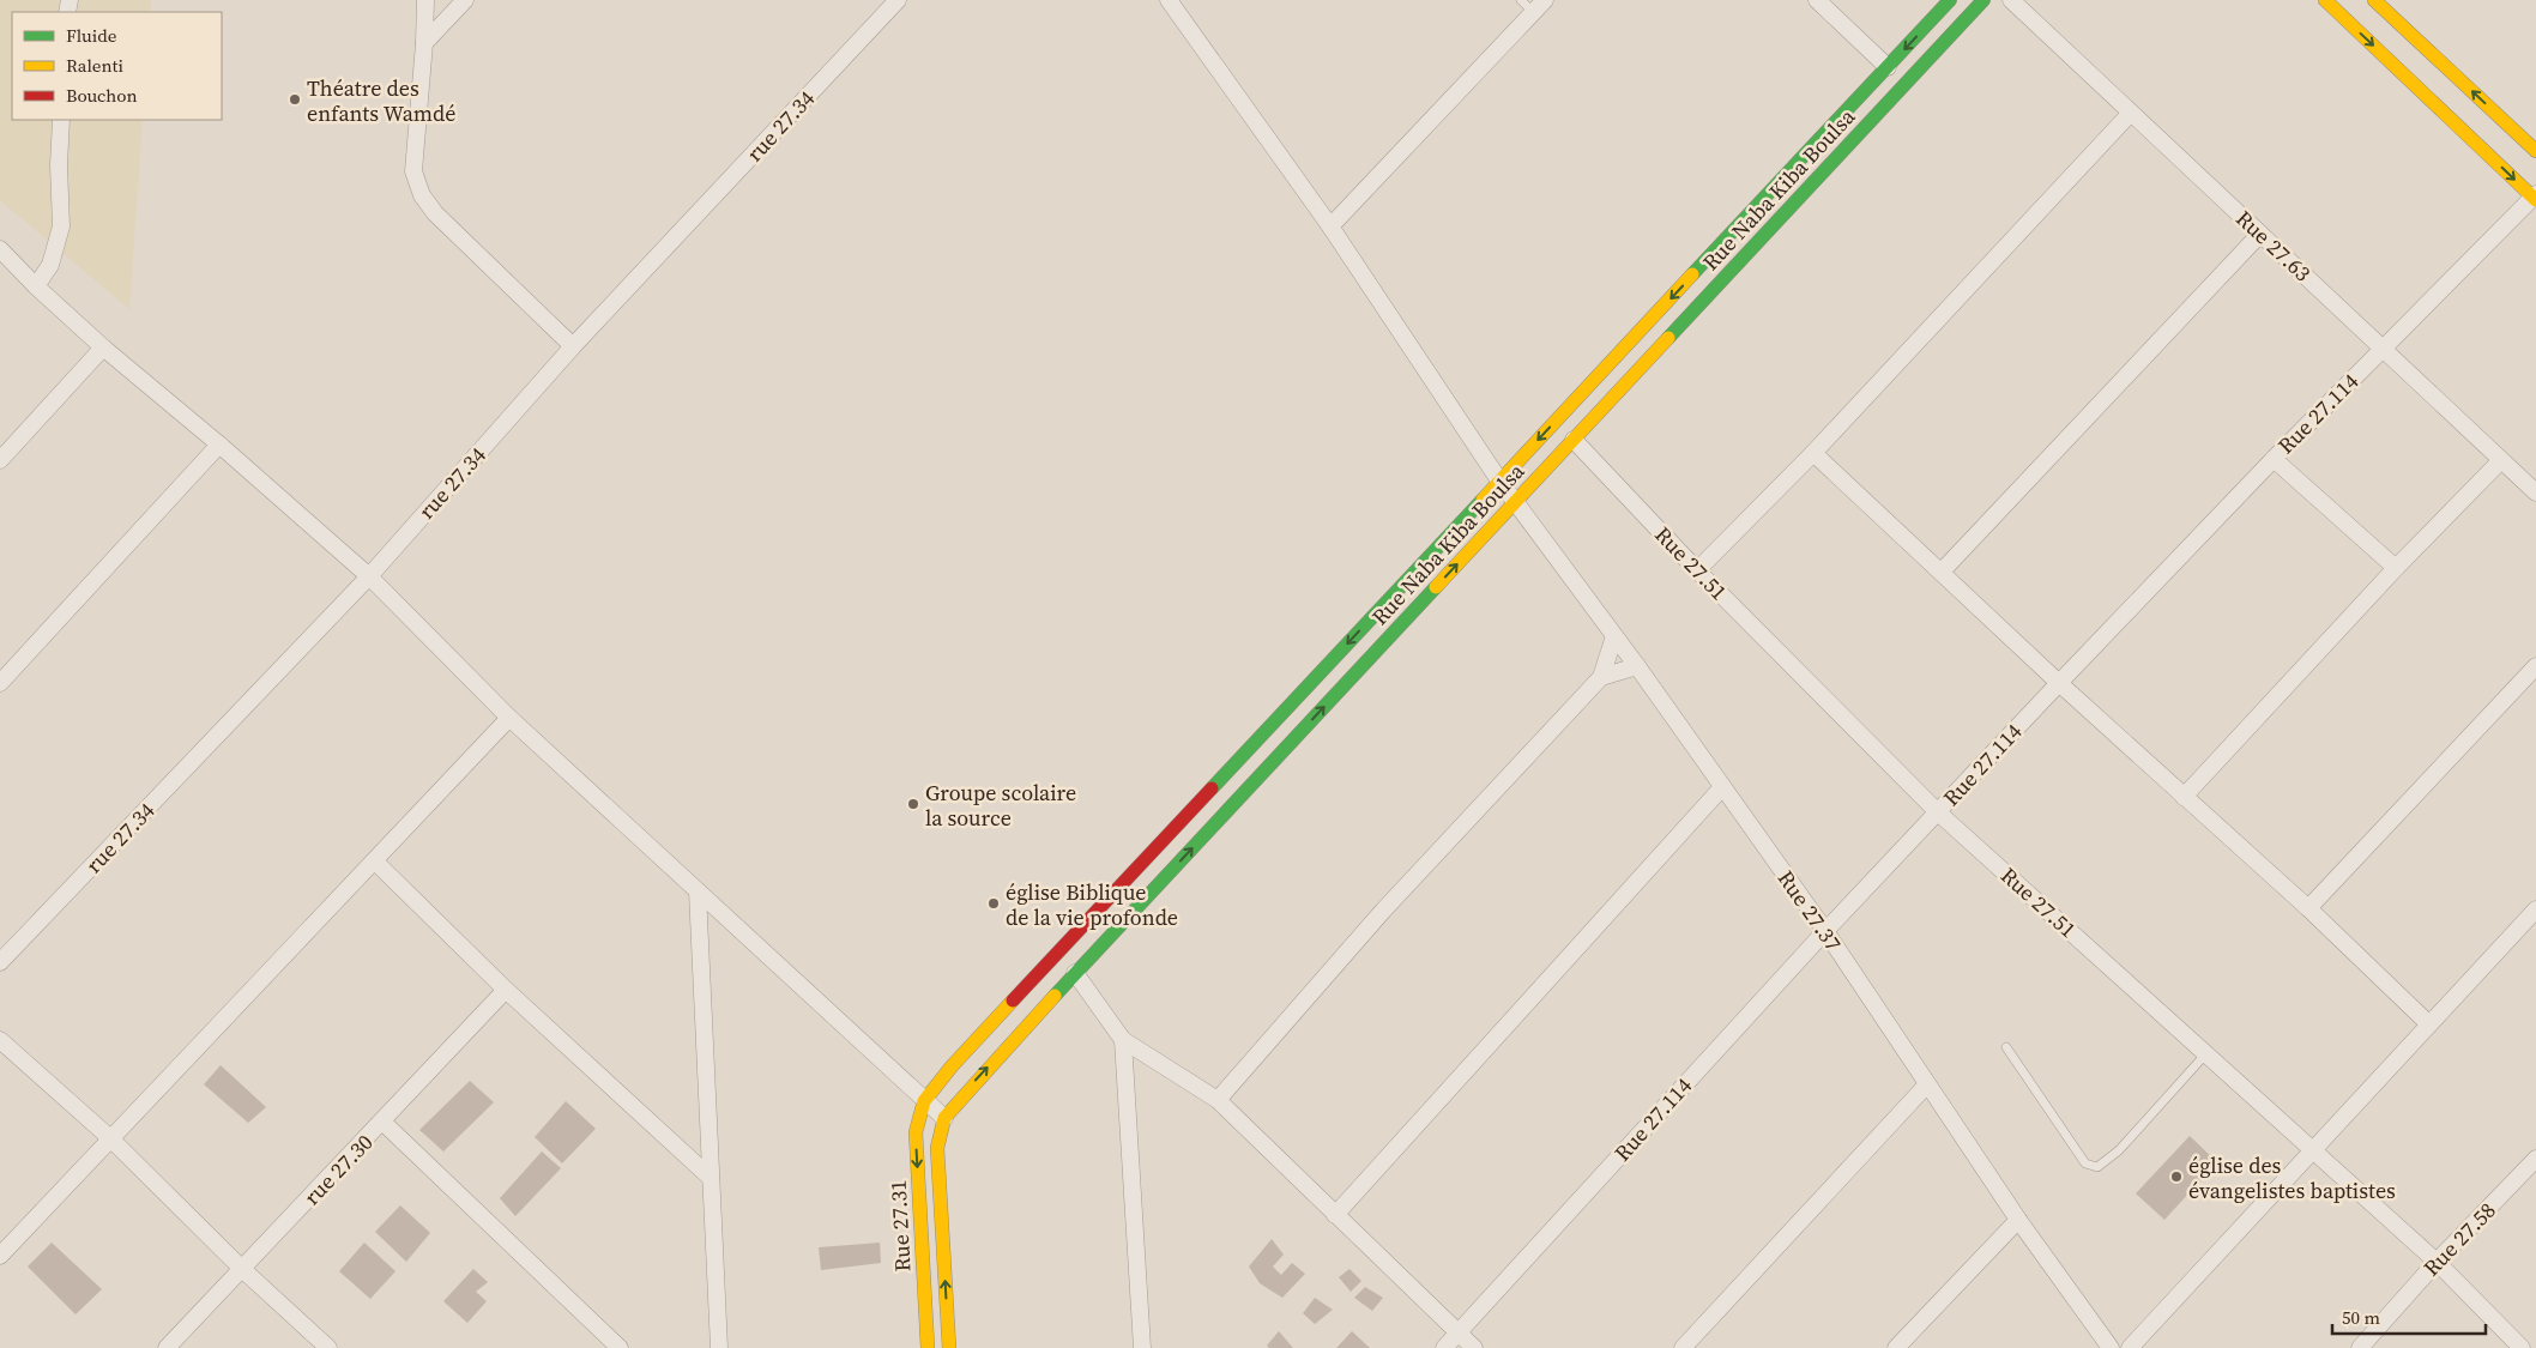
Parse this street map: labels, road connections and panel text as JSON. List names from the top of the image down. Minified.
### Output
{"streets":{"street":["rue 27.34","Rue Naba Kiba Boulsa","Rue 27.63","Rue 27.114","Rue 27.51","Rue 27.37","rue 27.30","Rue 27.31","Rue 27.58"]},"crossings":[["Rue Naba Kiba Boulsa","Rue 27.51"],["Rue Naba Kiba Boulsa","Rue 27.37"],["Rue Naba Kiba Boulsa","Rue 27.31"],["Rue 27.63","Rue 27.114"],["Rue 27.114","Rue 27.51"],["Rue 27.114","Rue 27.37"],["Rue 27.51","Rue 27.58"]],"places":["Théatre des enfants Wamdé","Groupe scolaire la source","église Biblique de la vie profonde","église des évangelistes baptistes"],"legend":["Fluide","Ralenti","Bouchon"],"scale_bar":"50 m"}
